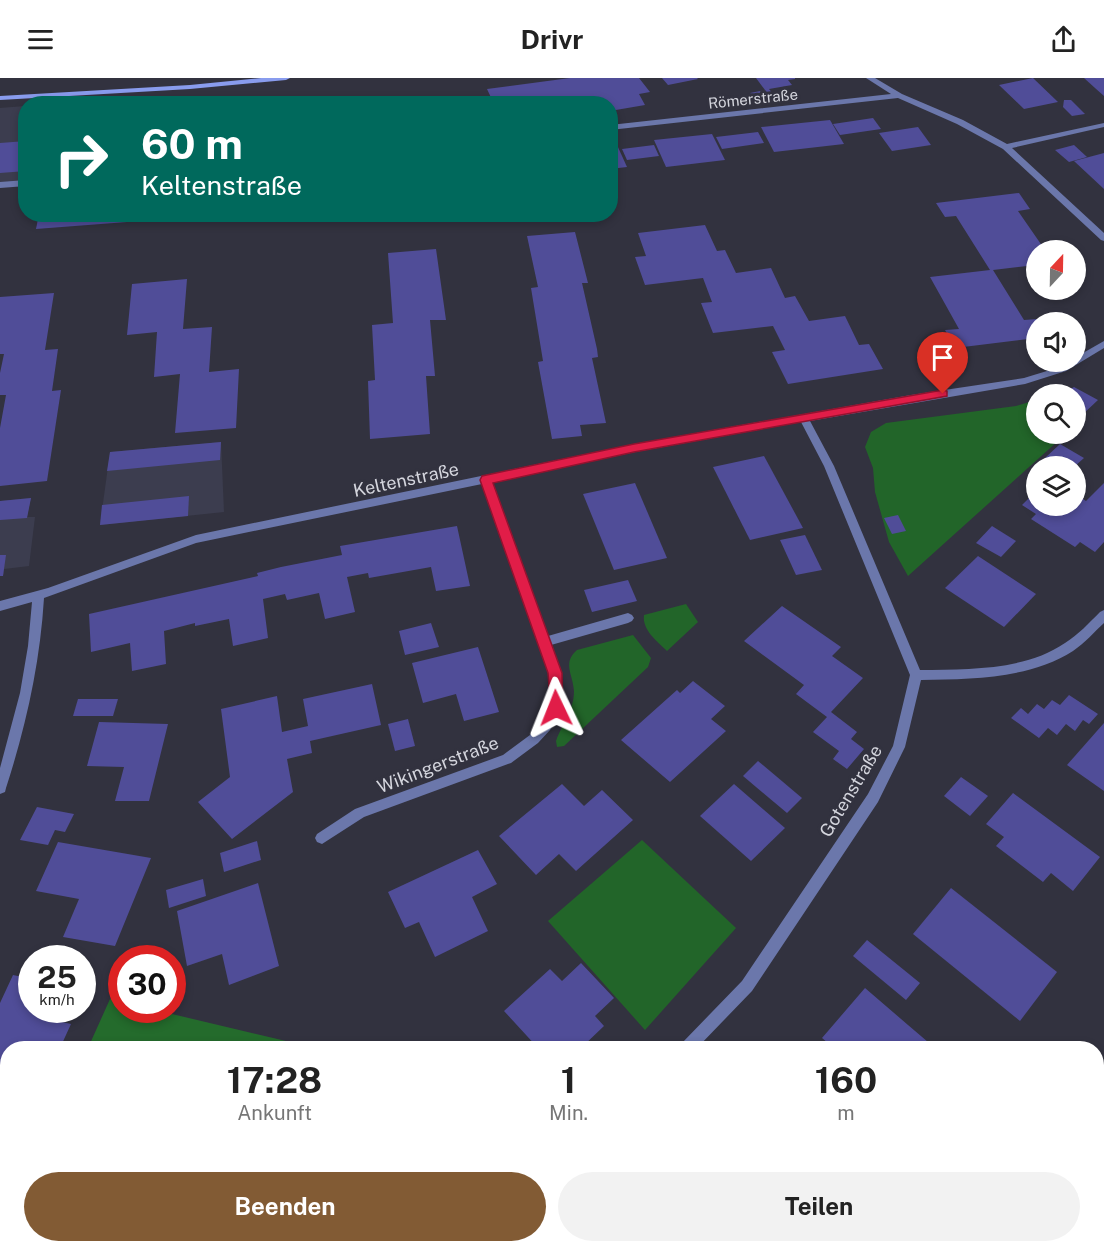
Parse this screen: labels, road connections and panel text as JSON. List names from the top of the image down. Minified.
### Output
{"streets":{"street":["Römerstraße","Keltenstraße","Wikingerstraße","Gotenstraße"]},"crossings":[["Keltenstraße","Wikingerstraße"]],"north":"top","page":{"header":"Drivr","turn":["60 m","Keltenstraße"],"speed":"25 km/h","limit":"30","eta":["17:28","Ankunft","1","Min.","160","m"],"buttons":["Beenden","Teilen"]}}
